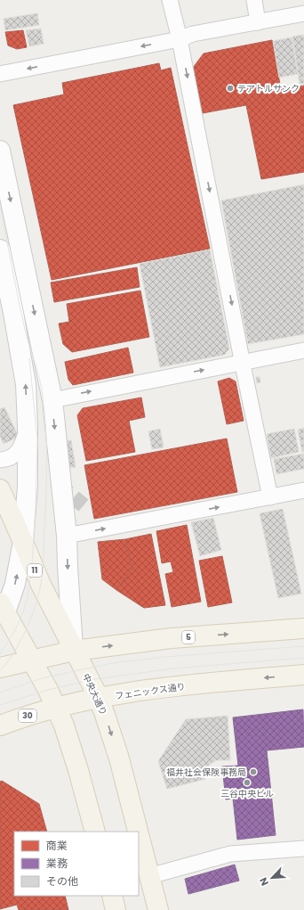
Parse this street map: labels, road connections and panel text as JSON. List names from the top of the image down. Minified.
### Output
{"streets":{"main road":["11","5","フェニックス通り","中央大通り","30"]},"crossings":[["5","中央大通り"],["フェニックス通り","中央大通り"]],"places":["テアトルサンク","福井社会保険事務局","三谷中央ビル"],"legend":["商業","業務","その他"],"north":"bottom left"}
